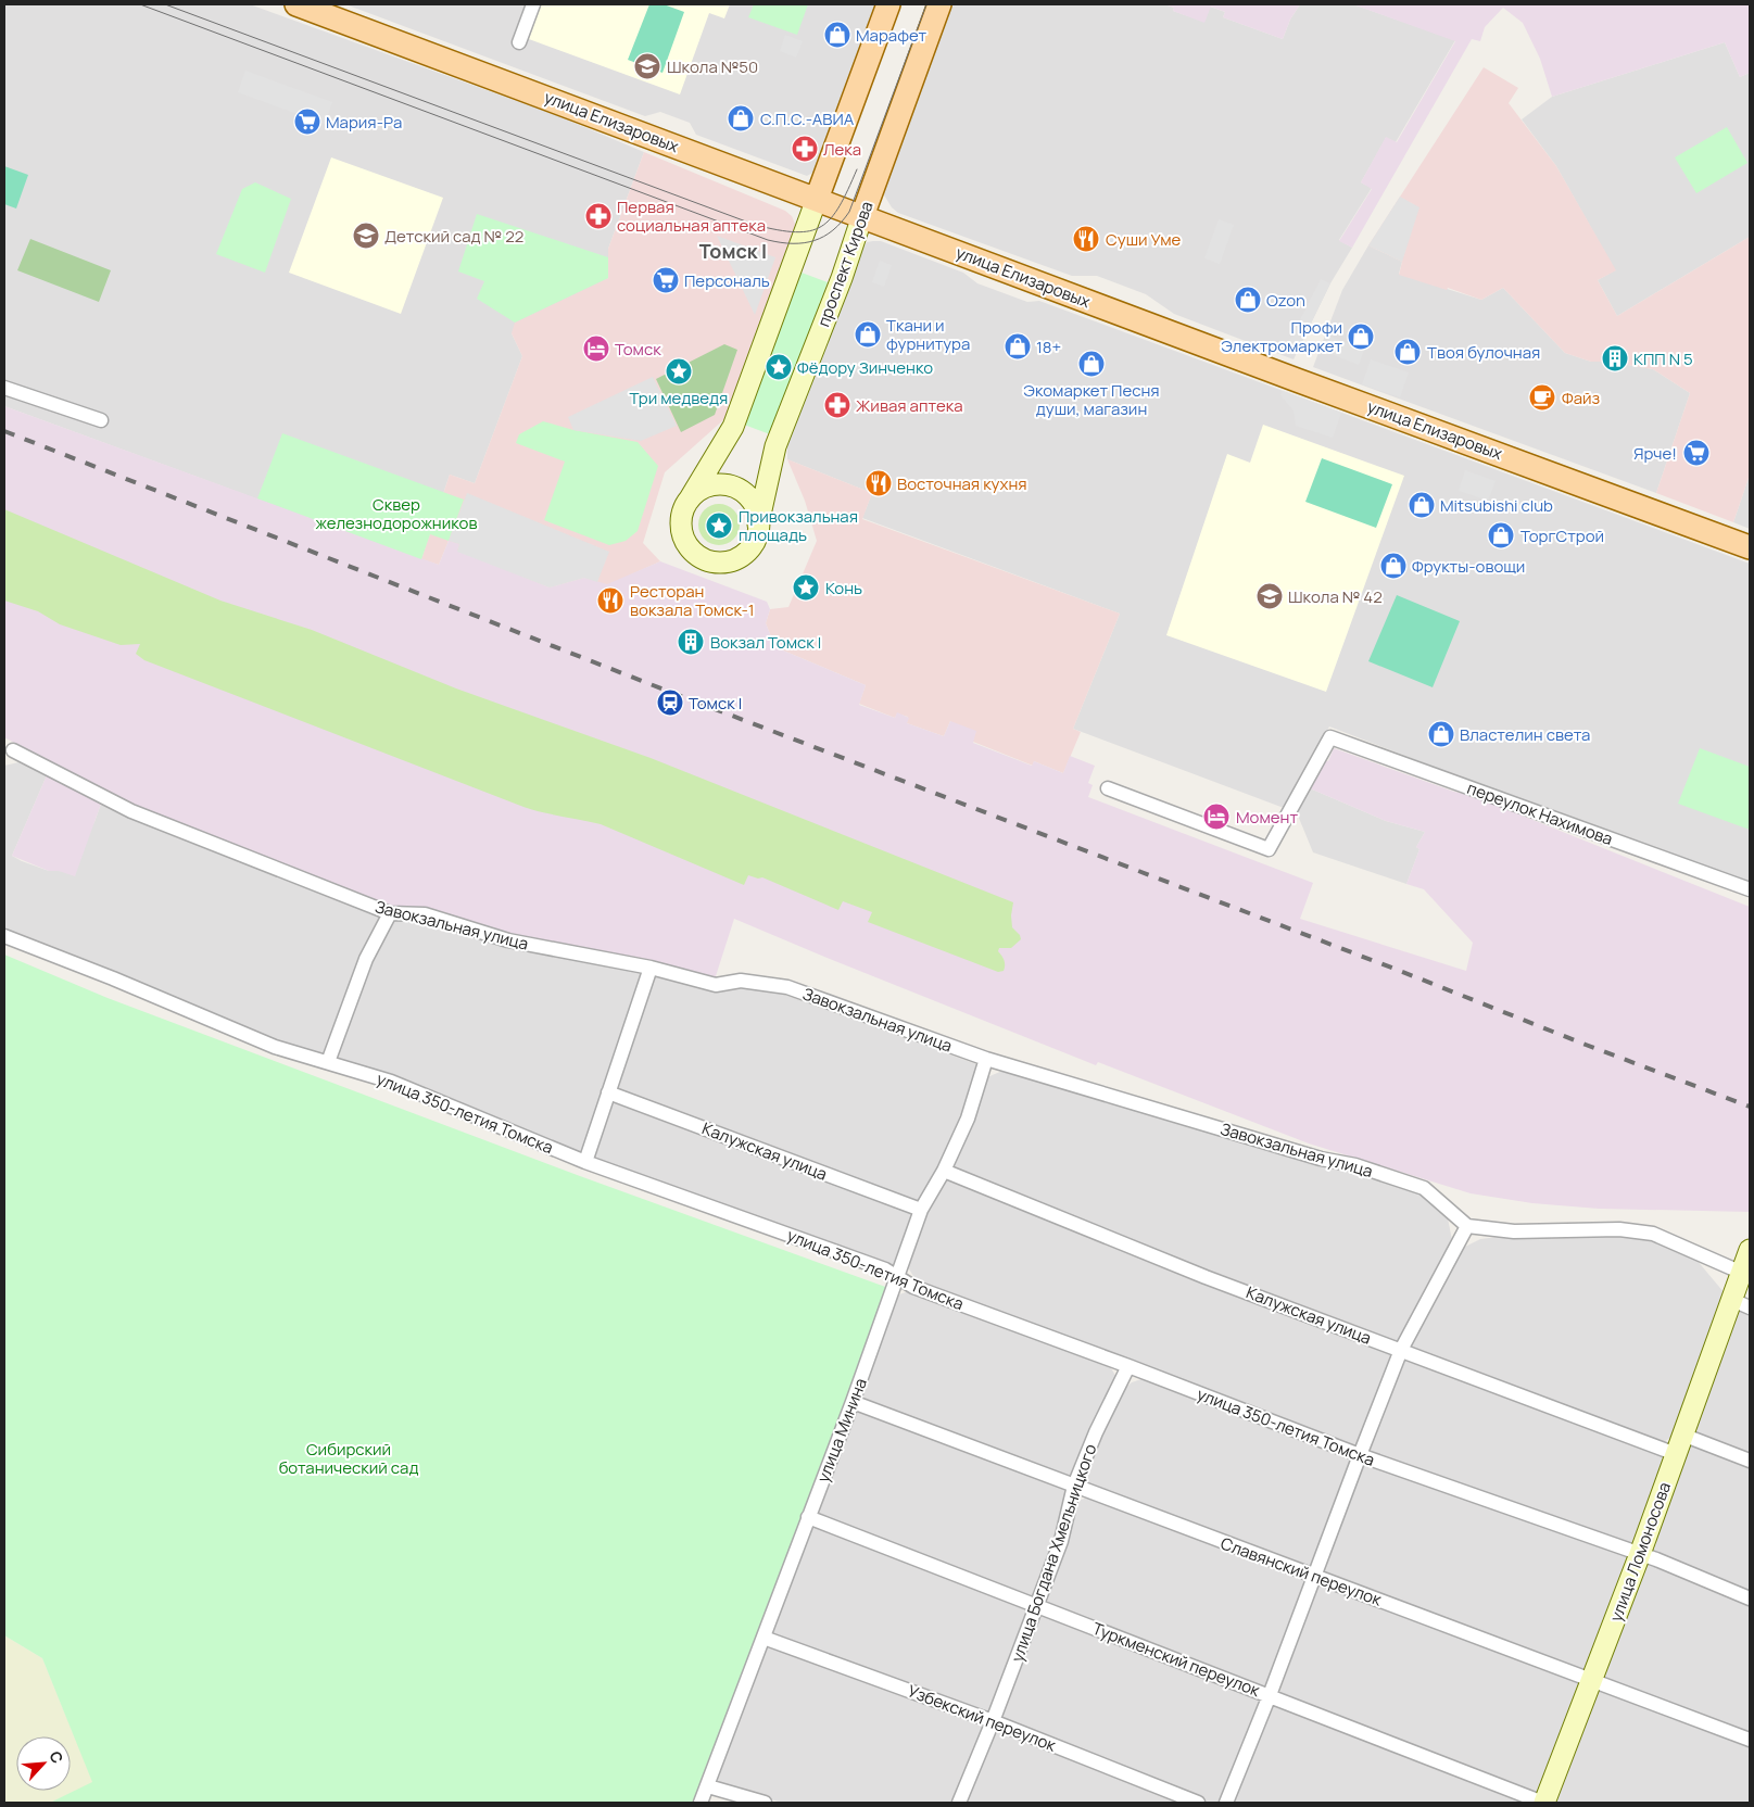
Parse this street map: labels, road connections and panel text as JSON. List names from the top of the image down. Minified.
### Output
{"streets":{"main road":["улица Елизаровых","проспект Кирова","улица Ломоносова"],"street":["переулок Нахимова","Завокзальная улица","улица 350-летия Томска","Калужская улица","улица Минина","улица Богдана Хмельницкого","Славянский переулок","Туркменский переулок","Узбекский переулок"]},"crossings":[["улица Елизаровых","проспект Кирова"],["Завокзальная улица","улица Минина"],["улица 350-летия Томска","улица Минина"],["улица 350-летия Томска","улица Ломоносова"],["улица 350-летия Томска","улица Богдана Хмельницкого"],["Калужская улица","улица Минина"],["Калужская улица","улица Ломоносова"],["улица Минина","Славянский переулок"],["улица Минина","Туркменский переулок"],["улица Минина","Узбекский переулок"],["улица Ломоносова","Славянский переулок"],["улица Ломоносова","Туркменский переулок"],["улица Богдана Хмельницкого","Славянский переулок"],["улица Богдана Хмельницкого","Туркменский переулок"],["улица Богдана Хмельницкого","Узбекский переулок"]],"districts":["Томск I"],"parks":["Сквер железнодорожников","Сибирский ботанический сад"],"places":{"shop":["Марафет","С.П.С.-АВИА","Ozon","Ткани и фурнитура","Профи Электромаркет","18+","Твоя булочная","Экомаркет Песня души, магазин","Mitsubishi club","ТоргСтрой","Фрукты-овощи","Властелин света"],"school or university":["Школа №50","Детский сад № 22","Школа № 42"],"supermarket":["Мария-Ра","Персональ","Ярче!"],"pharmacy":["Лека","Первая социальная аптека","Живая аптека"],"restaurant":["Суши Уме","Восточная кухня","Ресторан вокзала Томск-1"],"hotel":["Томск","Момент"],"building":["КПП N 5","Вокзал Томск I"],"place":["Фёдору Зинченко","Три медведя","Привокзальная площадь","Конь"],"cafe":["Файз"],"station":["Томск I"]},"north":"top right"}
